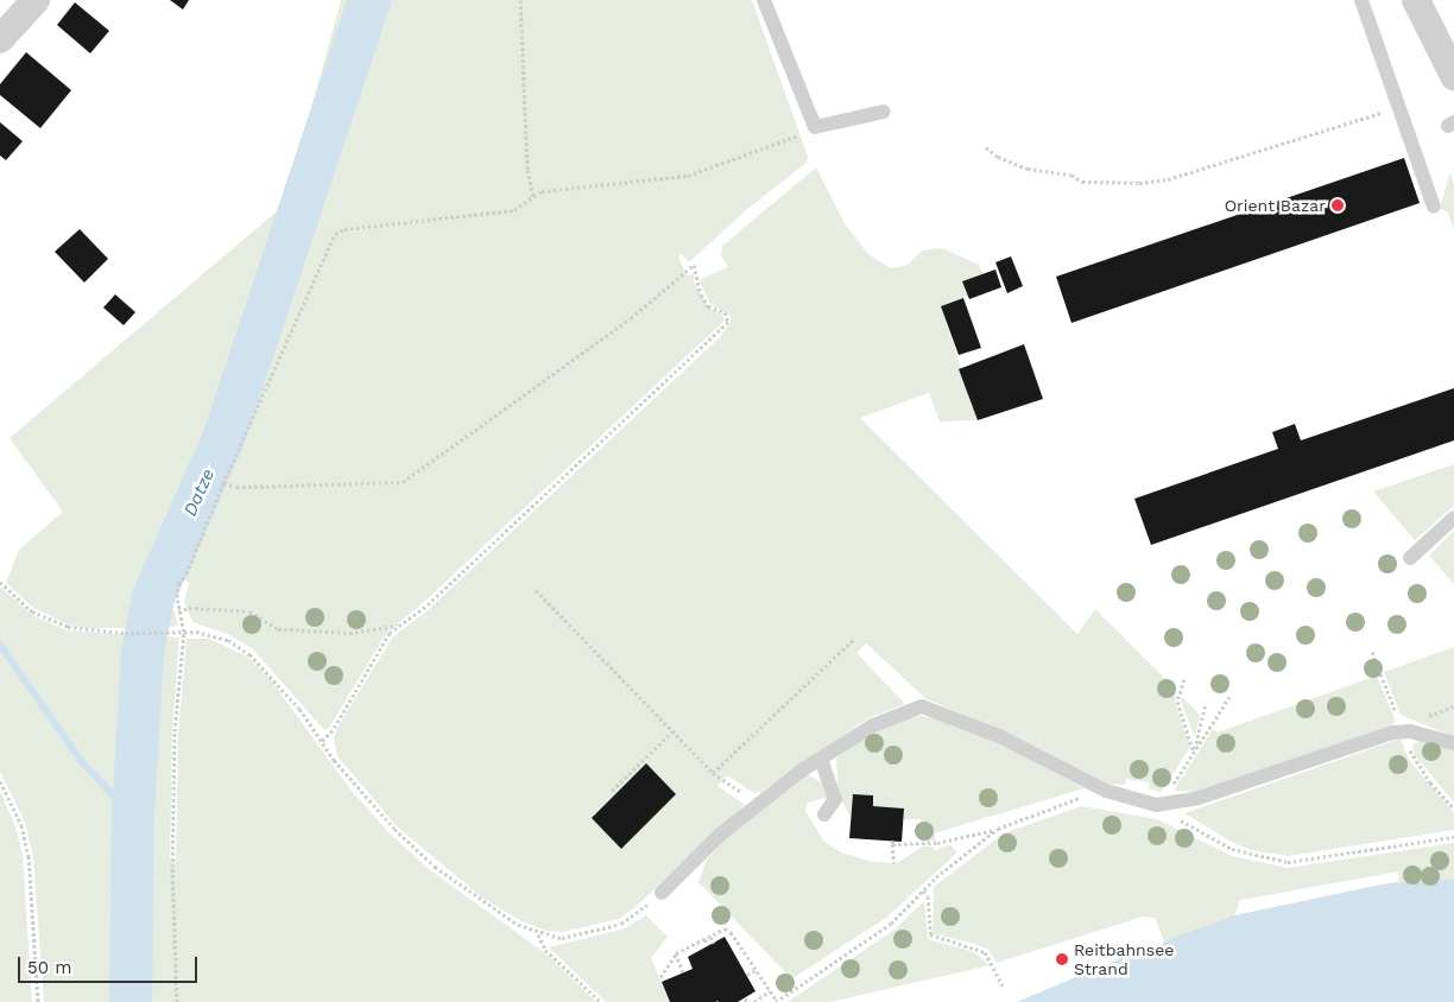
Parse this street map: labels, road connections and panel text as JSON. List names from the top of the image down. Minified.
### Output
{"water":["Datze"],"places":["Orient Bazar","Reitbahnsee Strand"],"scale_bar":"50 m"}
